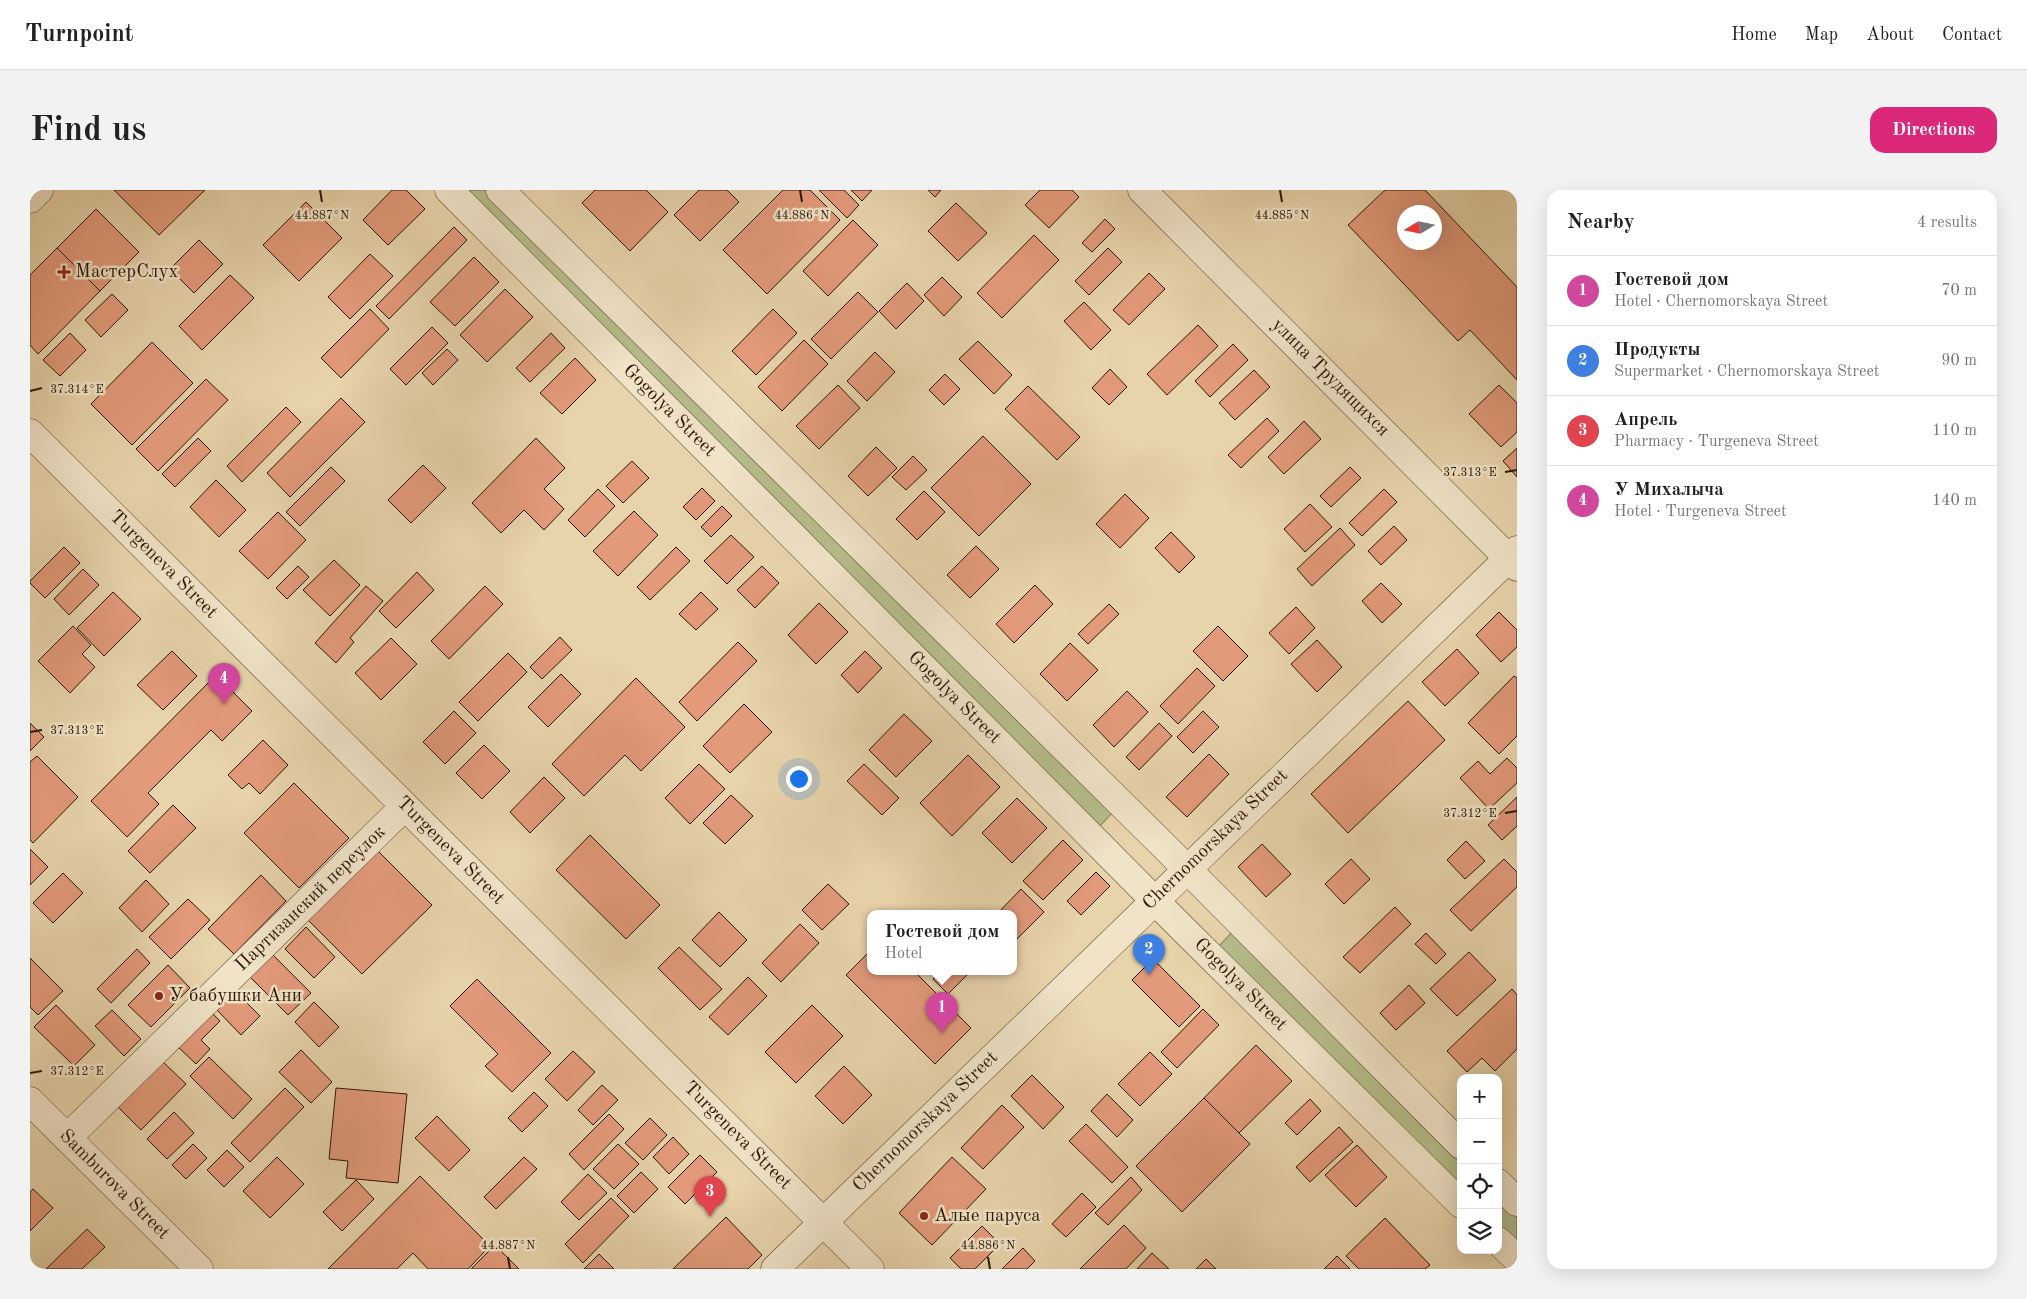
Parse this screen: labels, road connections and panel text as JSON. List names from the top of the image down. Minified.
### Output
{"streets":{"street":["улица Трудящихся","Gogolya Street","Turgeneva Street","Chernomorskaya Street","Партизанский переулок","Samburova Street"]},"crossings":[["улица Трудящихся","Chernomorskaya Street"],["Gogolya Street","Chernomorskaya Street"],["Turgeneva Street","Chernomorskaya Street"],["Turgeneva Street","Партизанский переулок"],["Партизанский переулок","Samburova Street"]],"places":{"health":["МастерСлух"],"other":["У бабушки Ани","Алые паруса"]},"north":"left","page":{"header":"Turnpoint","nav":["Home","Map","About","Contact"],"buttons":"Directions","title":"Find us","heading":["Nearby","4 results"],"list":[{"mark":"1","name":"Гостевой дом","note":"Hotel · Chernomorskaya Street","value":"70 m"},{"mark":"2","name":"Продукты","note":"Supermarket · Chernomorskaya Street","value":"90 m"},{"mark":"3","name":"Апрель","note":"Pharmacy · Turgeneva Street","value":"110 m"},{"mark":"4","name":"У Михалыча","note":"Hotel · Turgeneva Street","value":"140 m"}],"pins":["4","2","1","3"],"popup":["Гостевой дом","Hotel"],"map_buttons":["+","−"]},"coordinates":["44.887°N","44.885°N","44.886°N","37.314°E","37.313°E","37.312°E"]}
